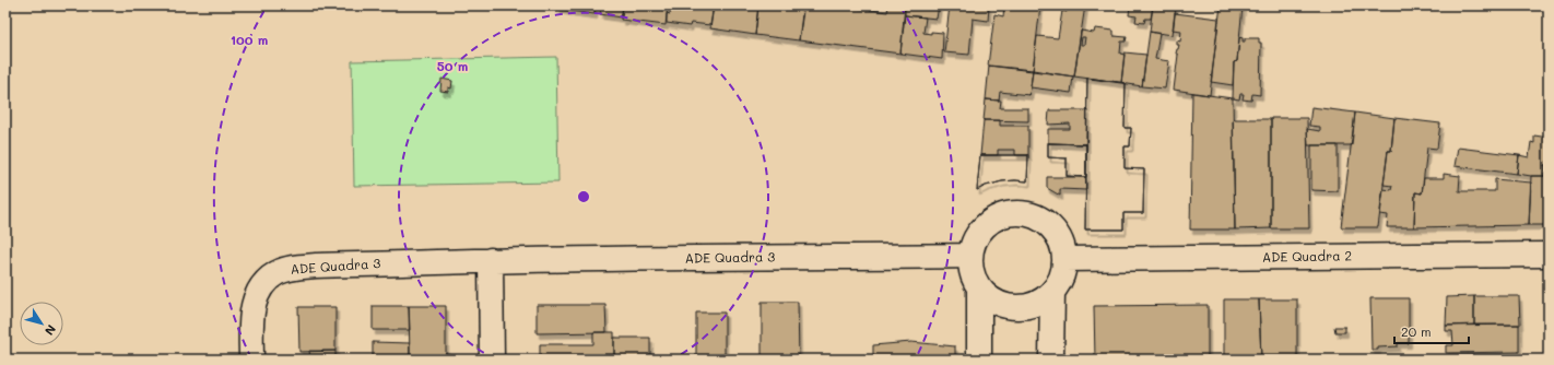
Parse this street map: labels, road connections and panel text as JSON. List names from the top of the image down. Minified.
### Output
{"streets":{"street":["ADE Quadra 2","ADE Quadra 3"]},"crossings":[["ADE Quadra 2","ADE Quadra 3"]],"scale_bar":"20 m","north":"bottom right","rings":["100 m","50 m"]}
